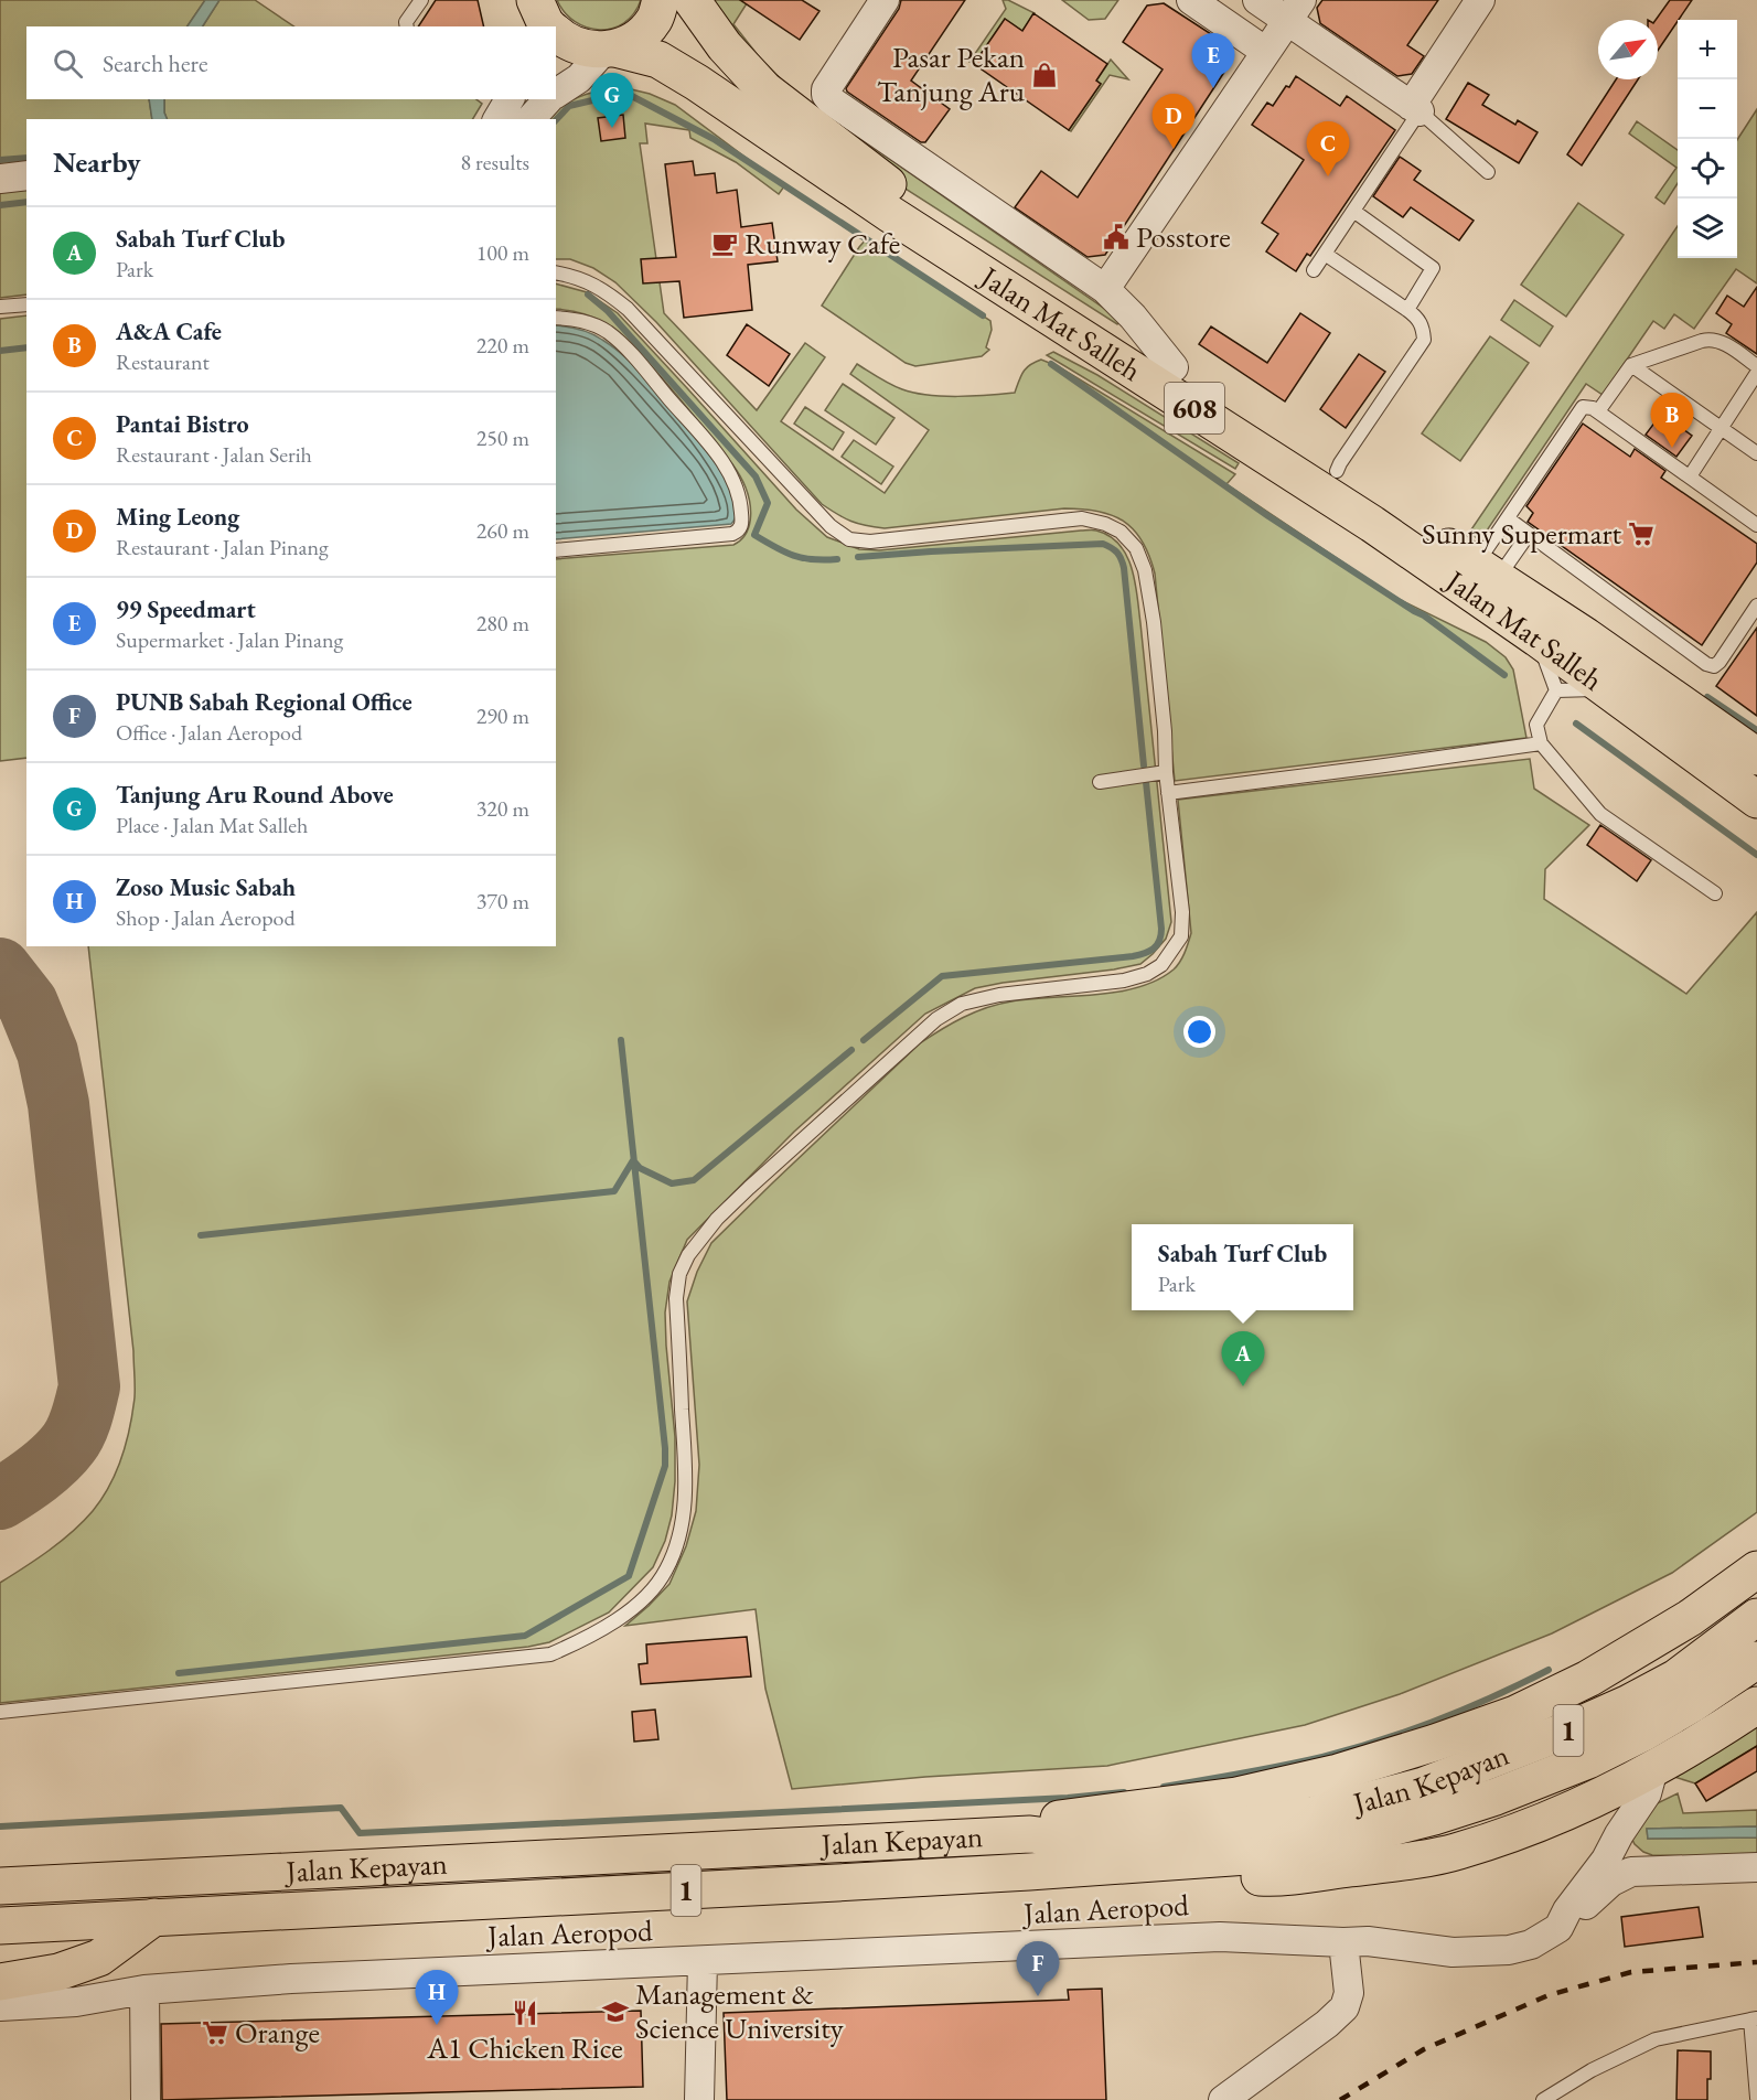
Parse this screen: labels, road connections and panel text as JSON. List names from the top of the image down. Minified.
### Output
{"streets":{"main road":["Jalan Mat Salleh","608","1","Jalan Kepayan"],"street":["Jalan Aeropod"]},"crossings":[["Jalan Mat Salleh","608"]],"places":{"shop":["Pasar Pekan Tanjung Aru"],"public building":["Posstore"],"cafe":["Runway Cafe"],"supermarket":["Sunny Supermart","Orange"],"school or university":["Management & Science University"],"restaurant":["A1 Chicken Rice"]},"north":"top right","page":{"map_buttons":["+","−"],"search":"Search here","pins":["E","G","D","C","B","A","F","H"],"heading":["Nearby","8 results"],"list":[{"mark":"A","name":"Sabah Turf Club","note":"Park","value":"100 m"},{"mark":"B","name":"A&A Cafe","note":"Restaurant","value":"220 m"},{"mark":"C","name":"Pantai Bistro","note":"Restaurant · Jalan Serih","value":"250 m"},{"mark":"D","name":"Ming Leong","note":"Restaurant · Jalan Pinang","value":"260 m"},{"mark":"E","name":"99 Speedmart","note":"Supermarket · Jalan Pinang","value":"280 m"},{"mark":"F","name":"PUNB Sabah Regional Office","note":"Office · Jalan Aeropod","value":"290 m"},{"mark":"G","name":"Tanjung Aru Round Above","note":"Place · Jalan Mat Salleh","value":"320 m"},{"mark":"H","name":"Zoso Music Sabah","note":"Shop · Jalan Aeropod","value":"370 m"}],"popup":["Sabah Turf Club","Park"]}}
